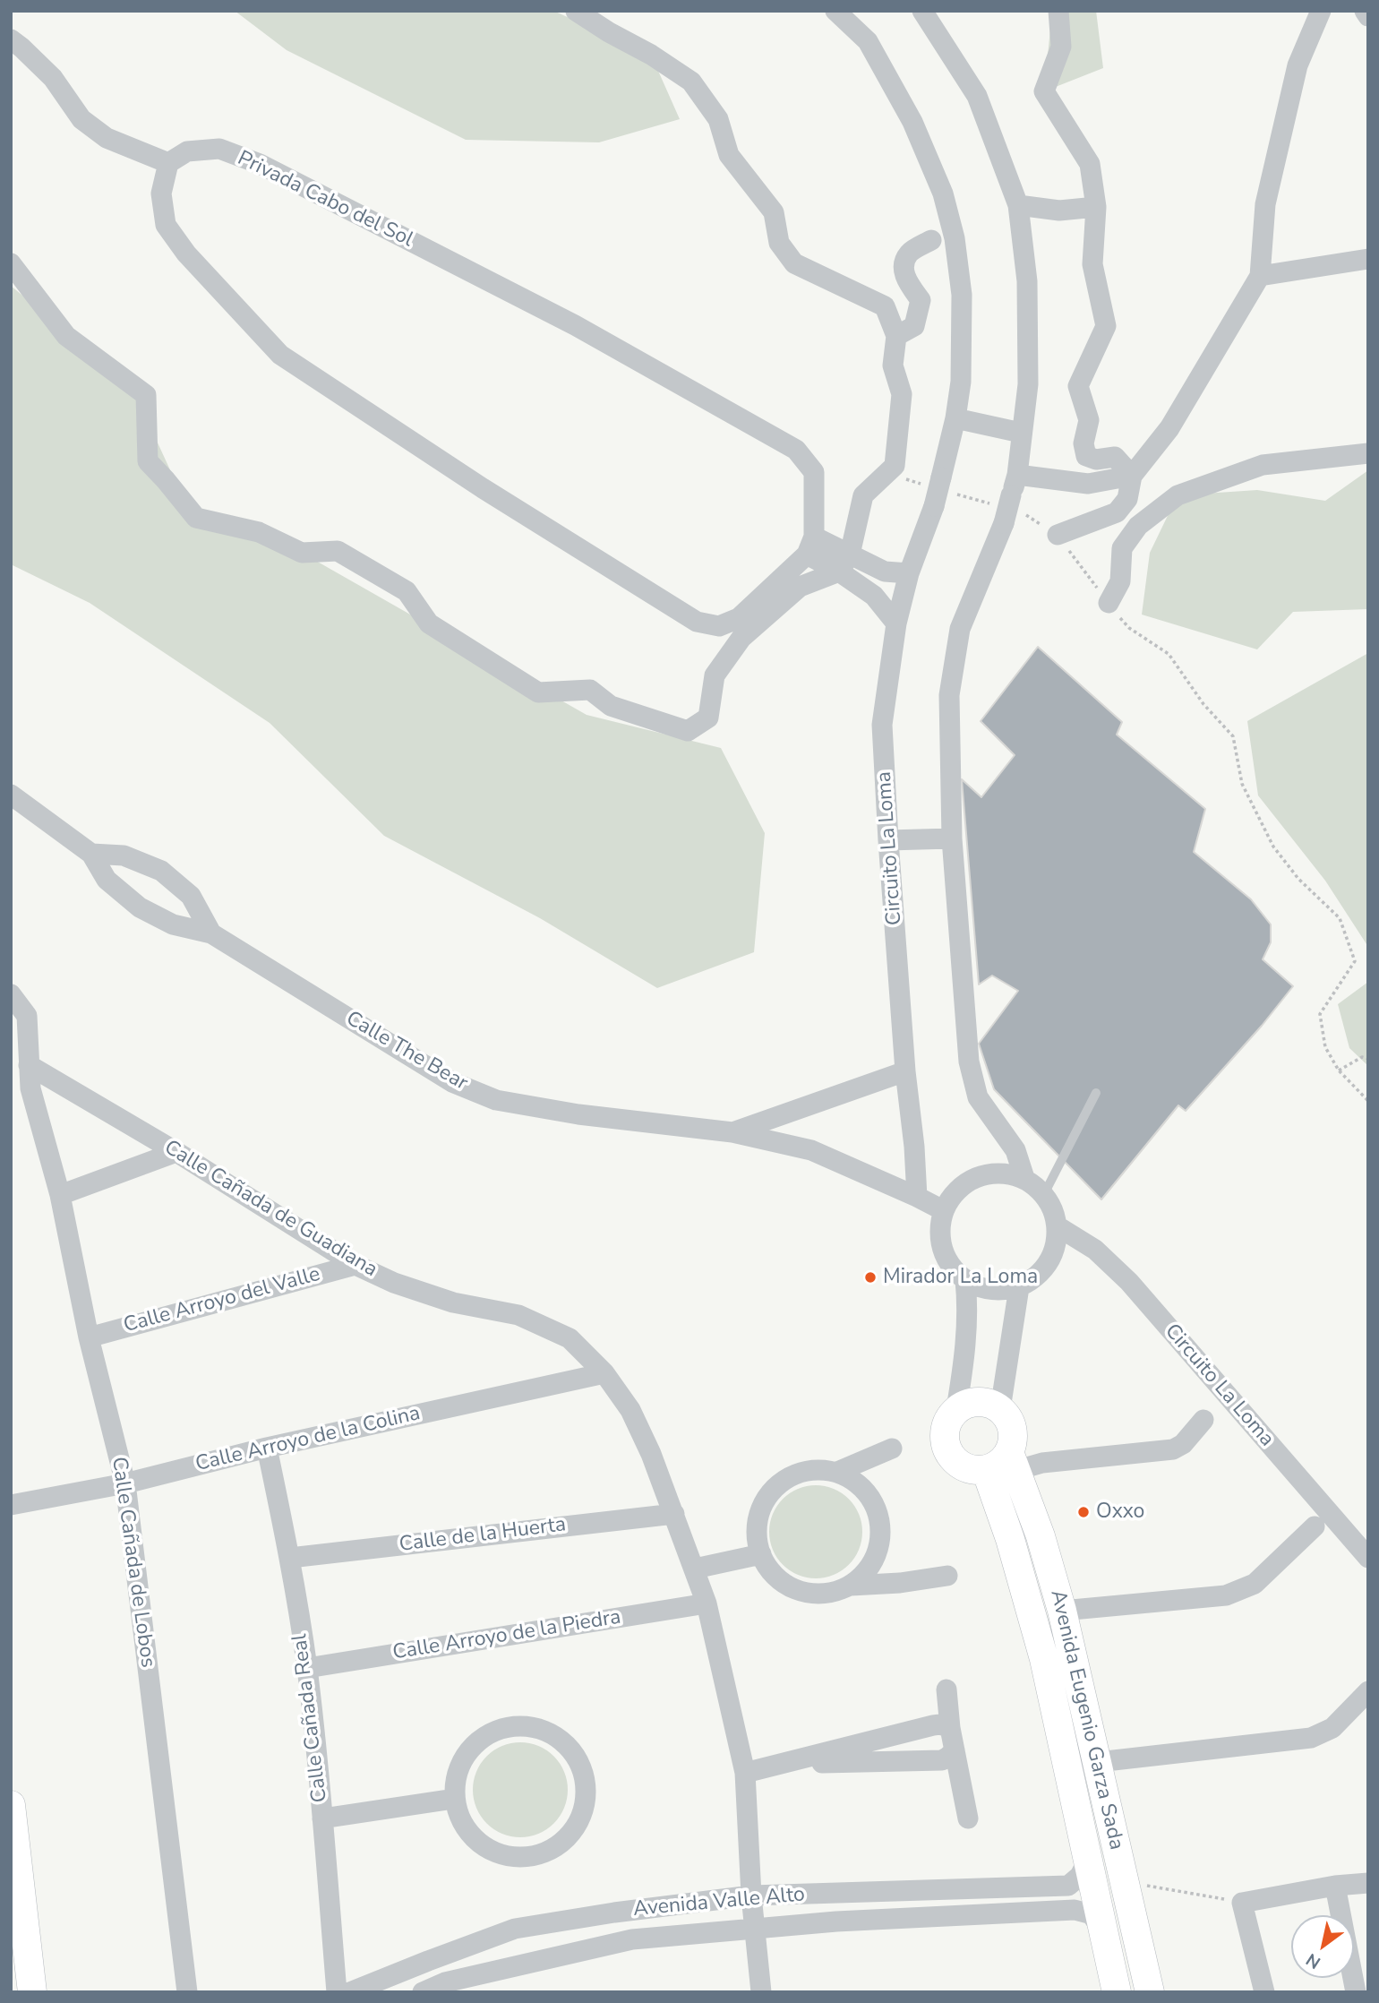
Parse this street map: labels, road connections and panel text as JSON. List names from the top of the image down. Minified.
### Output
{"streets":{"street":["Privada Cabo del Sol","Circuito La Loma","Calle The Bear","Calle Cañada de Guadiana","Calle Arroyo del Valle","Calle Arroyo de la Colina","Calle de la Huerta","Calle Cañada de Lobos","Calle Arroyo de la Piedra","Calle Cañada Real","Avenida Eugenio Garza Sada","Avenida Valle Alto"]},"crossings":[["Circuito La Loma","Calle The Bear"],["Calle Cañada de Guadiana","Calle Arroyo del Valle"],["Calle Cañada de Guadiana","Calle Arroyo de la Colina"],["Calle Cañada de Guadiana","Calle de la Huerta"],["Calle Cañada de Guadiana","Calle Cañada de Lobos"],["Calle Cañada de Guadiana","Calle Arroyo de la Piedra"],["Calle Cañada de Guadiana","Avenida Valle Alto"],["Calle Arroyo del Valle","Calle Cañada de Lobos"],["Calle Arroyo de la Colina","Calle Cañada de Lobos"],["Calle Arroyo de la Colina","Calle Cañada Real"],["Calle de la Huerta","Calle Cañada Real"],["Calle Arroyo de la Piedra","Calle Cañada Real"],["Avenida Eugenio Garza Sada","Avenida Valle Alto"]],"places":["Mirador La Loma","Oxxo"],"north":"bottom left"}
